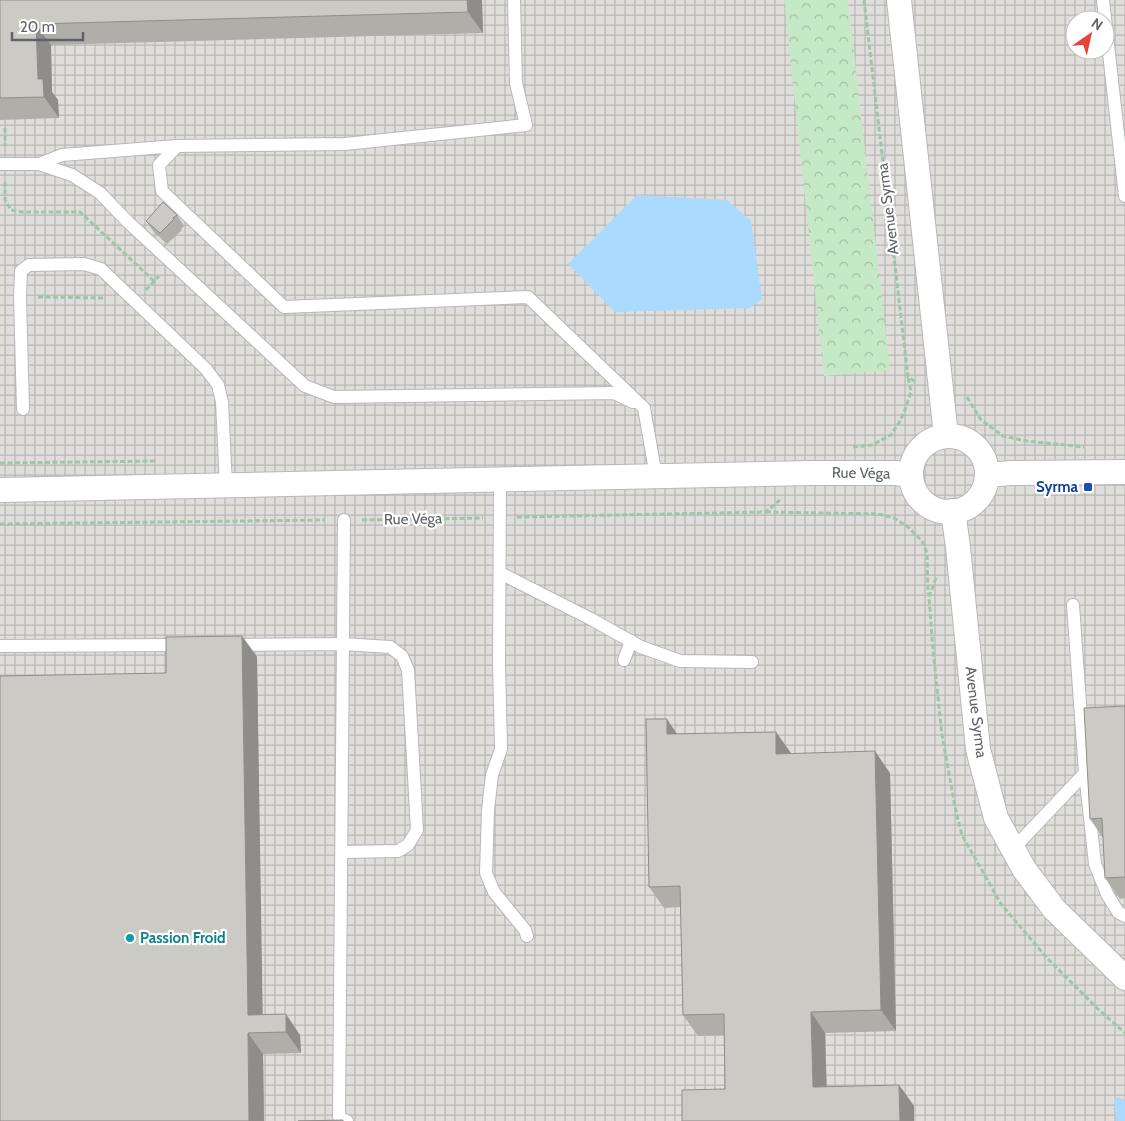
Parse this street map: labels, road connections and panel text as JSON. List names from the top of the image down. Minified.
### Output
{"streets":{"street":["Avenue Syrma","Rue Véga"]},"crossings":[["Avenue Syrma","Rue Véga"]],"places":{"transit":["Syrma"],"other":["Passion Froid"]},"scale_bar":"20 m","north":"top right"}
